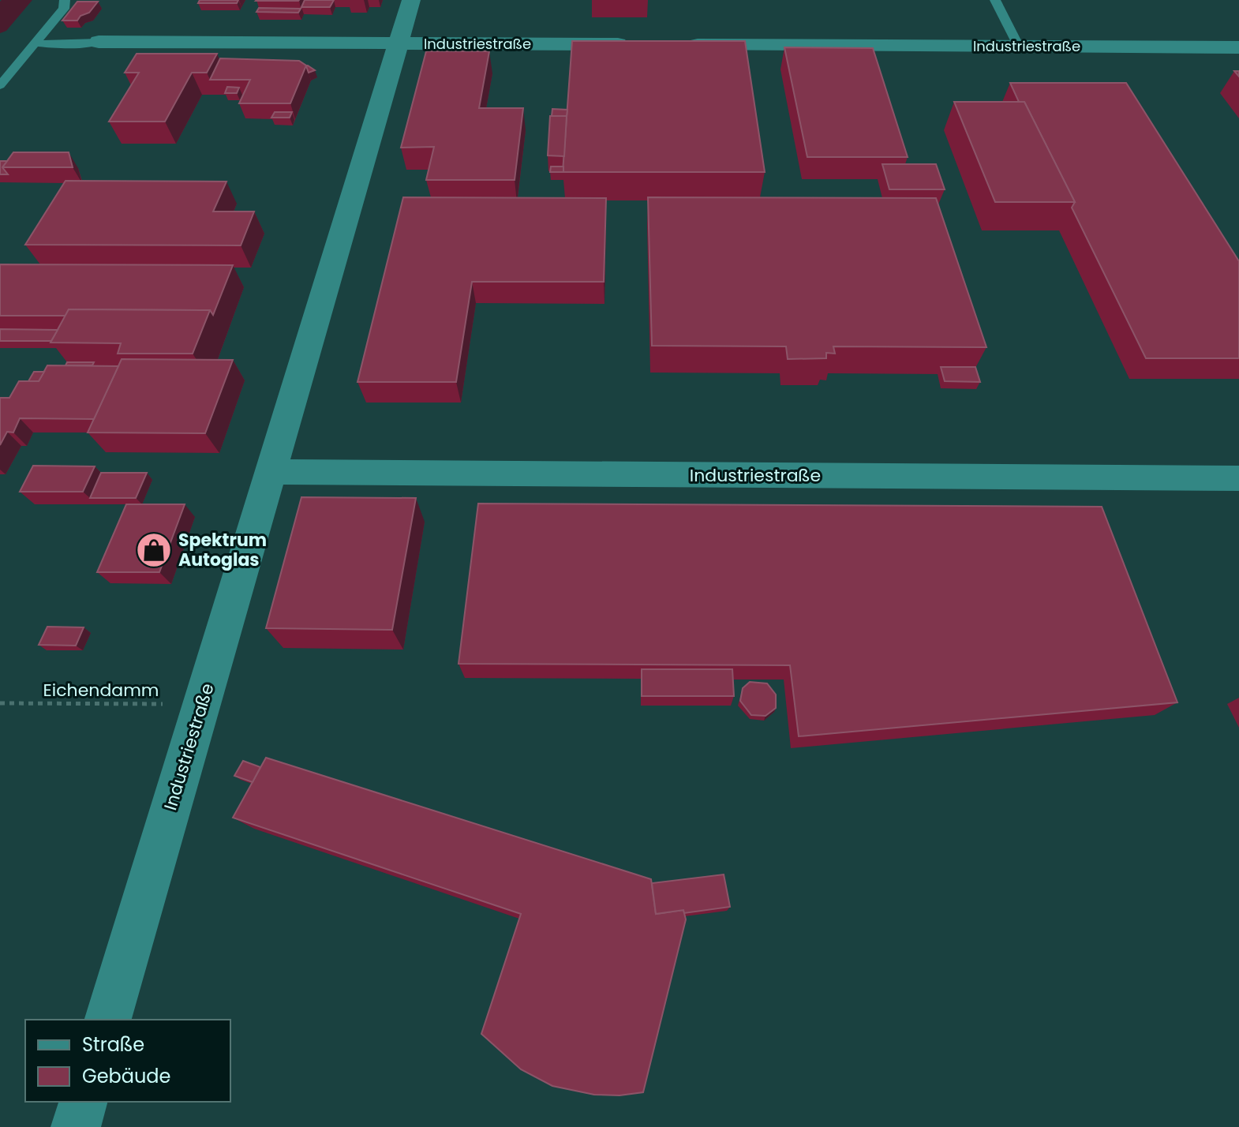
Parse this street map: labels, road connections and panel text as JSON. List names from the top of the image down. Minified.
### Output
{"streets":{"street":["Industriestraße"],"path":["Eichendamm"]},"crossings":[["Industriestraße","Eichendamm"]],"places":{"shop":["Spektrum Autoglas"]},"legend":["Straße","Gebäude"]}
